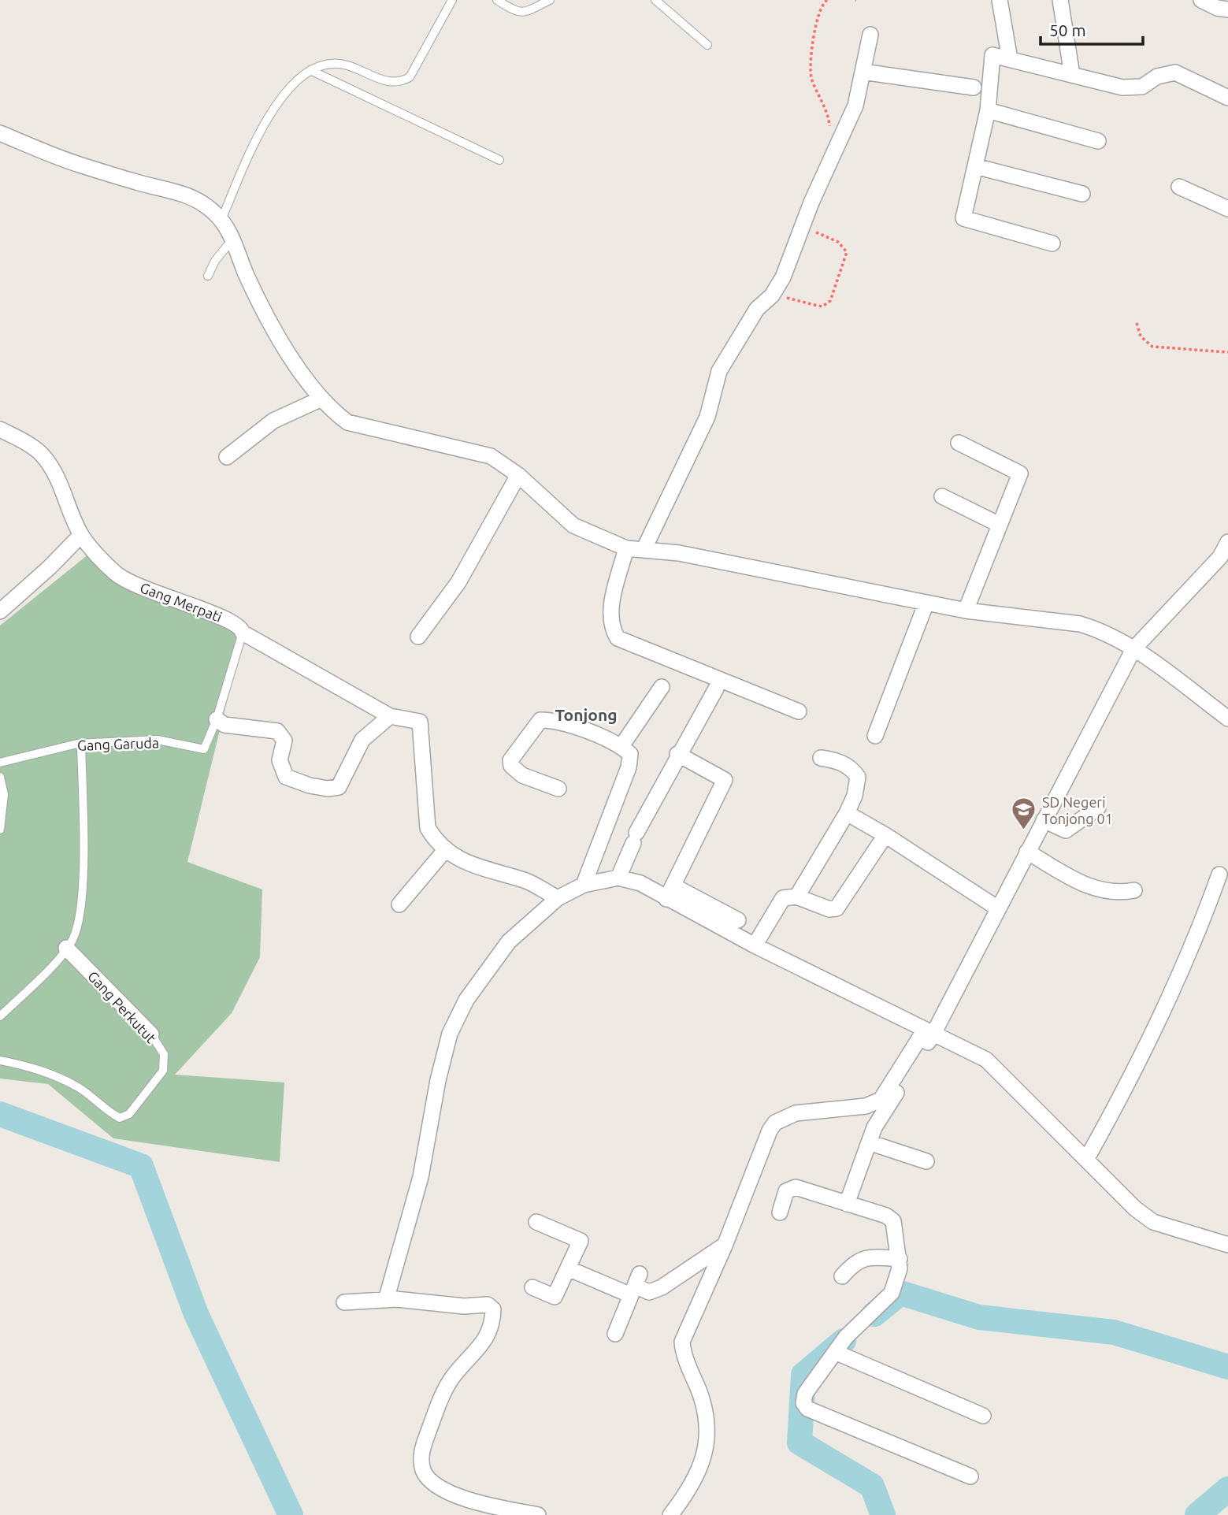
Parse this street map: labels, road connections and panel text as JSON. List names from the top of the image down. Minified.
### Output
{"streets":{"street":["Gang Merpati","Gang Perkutut"],"lane":["Gang Garuda"]},"crossings":[["Gang Merpati","Gang Garuda"]],"districts":["Tonjong"],"places":{"school or university":["SD Negeri Tonjong 01"]},"scale_bar":"50 m"}
